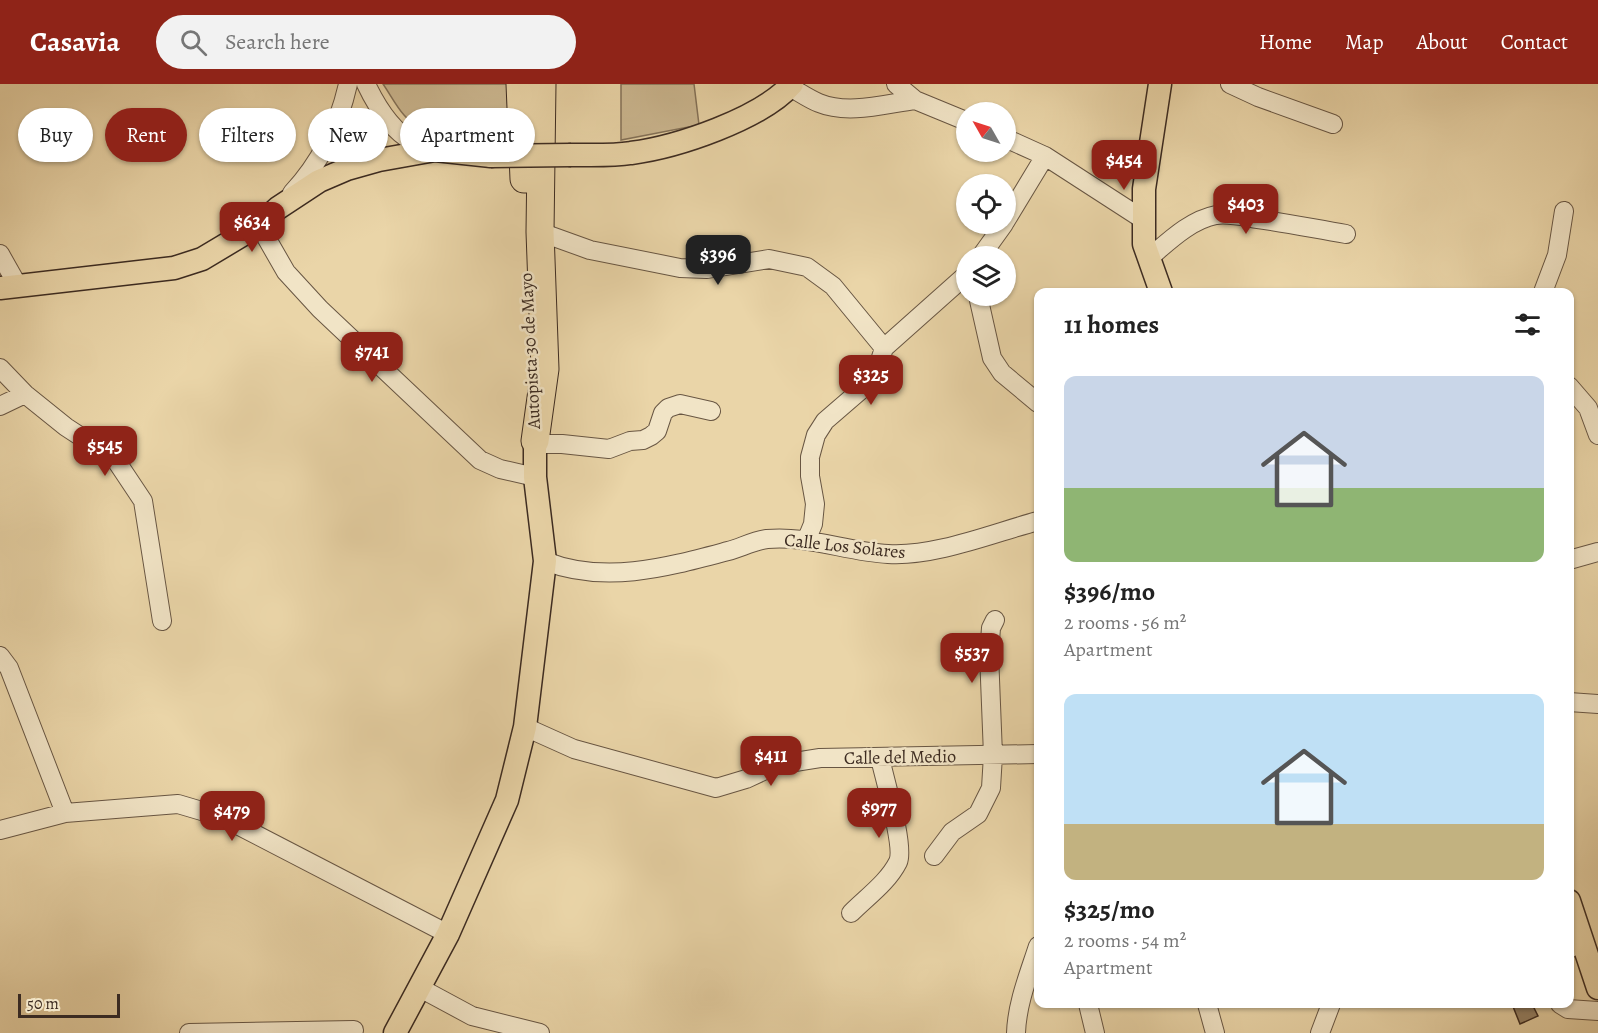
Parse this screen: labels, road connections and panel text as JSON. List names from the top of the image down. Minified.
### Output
{"streets":{"highway":["Autopista 30 de Mayo"],"street":["Calle Los Solares","Calle del Medio"]},"scale_bar":"50 m","north":"top left","page":{"header":"Casavia","search":"Search here","nav":["Home","Map","About","Contact"],"chip":["Buy","Rent","Filters","New","Apartment"],"price":["$454","$403","$634","$396","$741","$325","$545","$537","$411","$977","$479"],"heading":"11 homes","list":[{"name":"$396/mo","note":"2 rooms · 56 m² · Apartment"},{"name":"$325/mo","note":"2 rooms · 54 m² · Apartment"}],"scale":"50 m"}}
